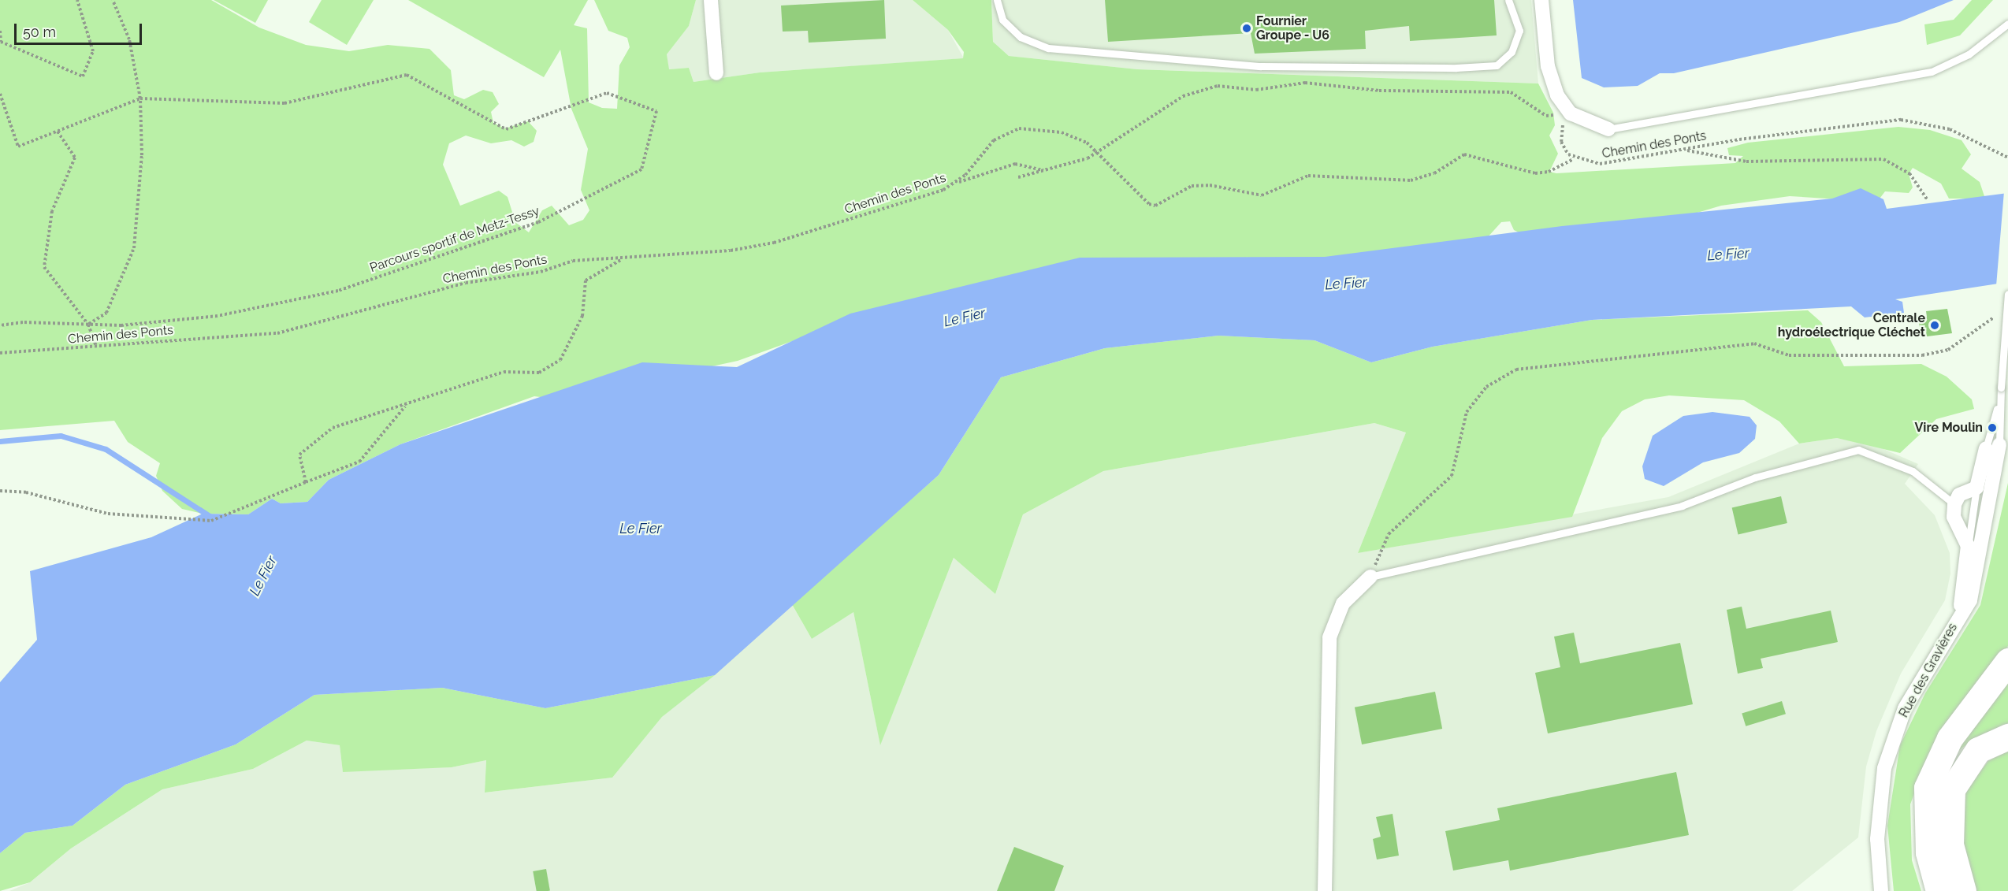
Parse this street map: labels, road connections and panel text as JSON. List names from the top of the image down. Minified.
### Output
{"streets":{"street":["Rue des Gravières"],"path":["Chemin des Ponts","Parcours sportif de Metz-Tessy"]},"water":["Le Fier"],"places":["Fournier Groupe - U6","Centrale hydroélectrique Cléchet","Vire Moulin"],"scale_bar":"50 m"}
